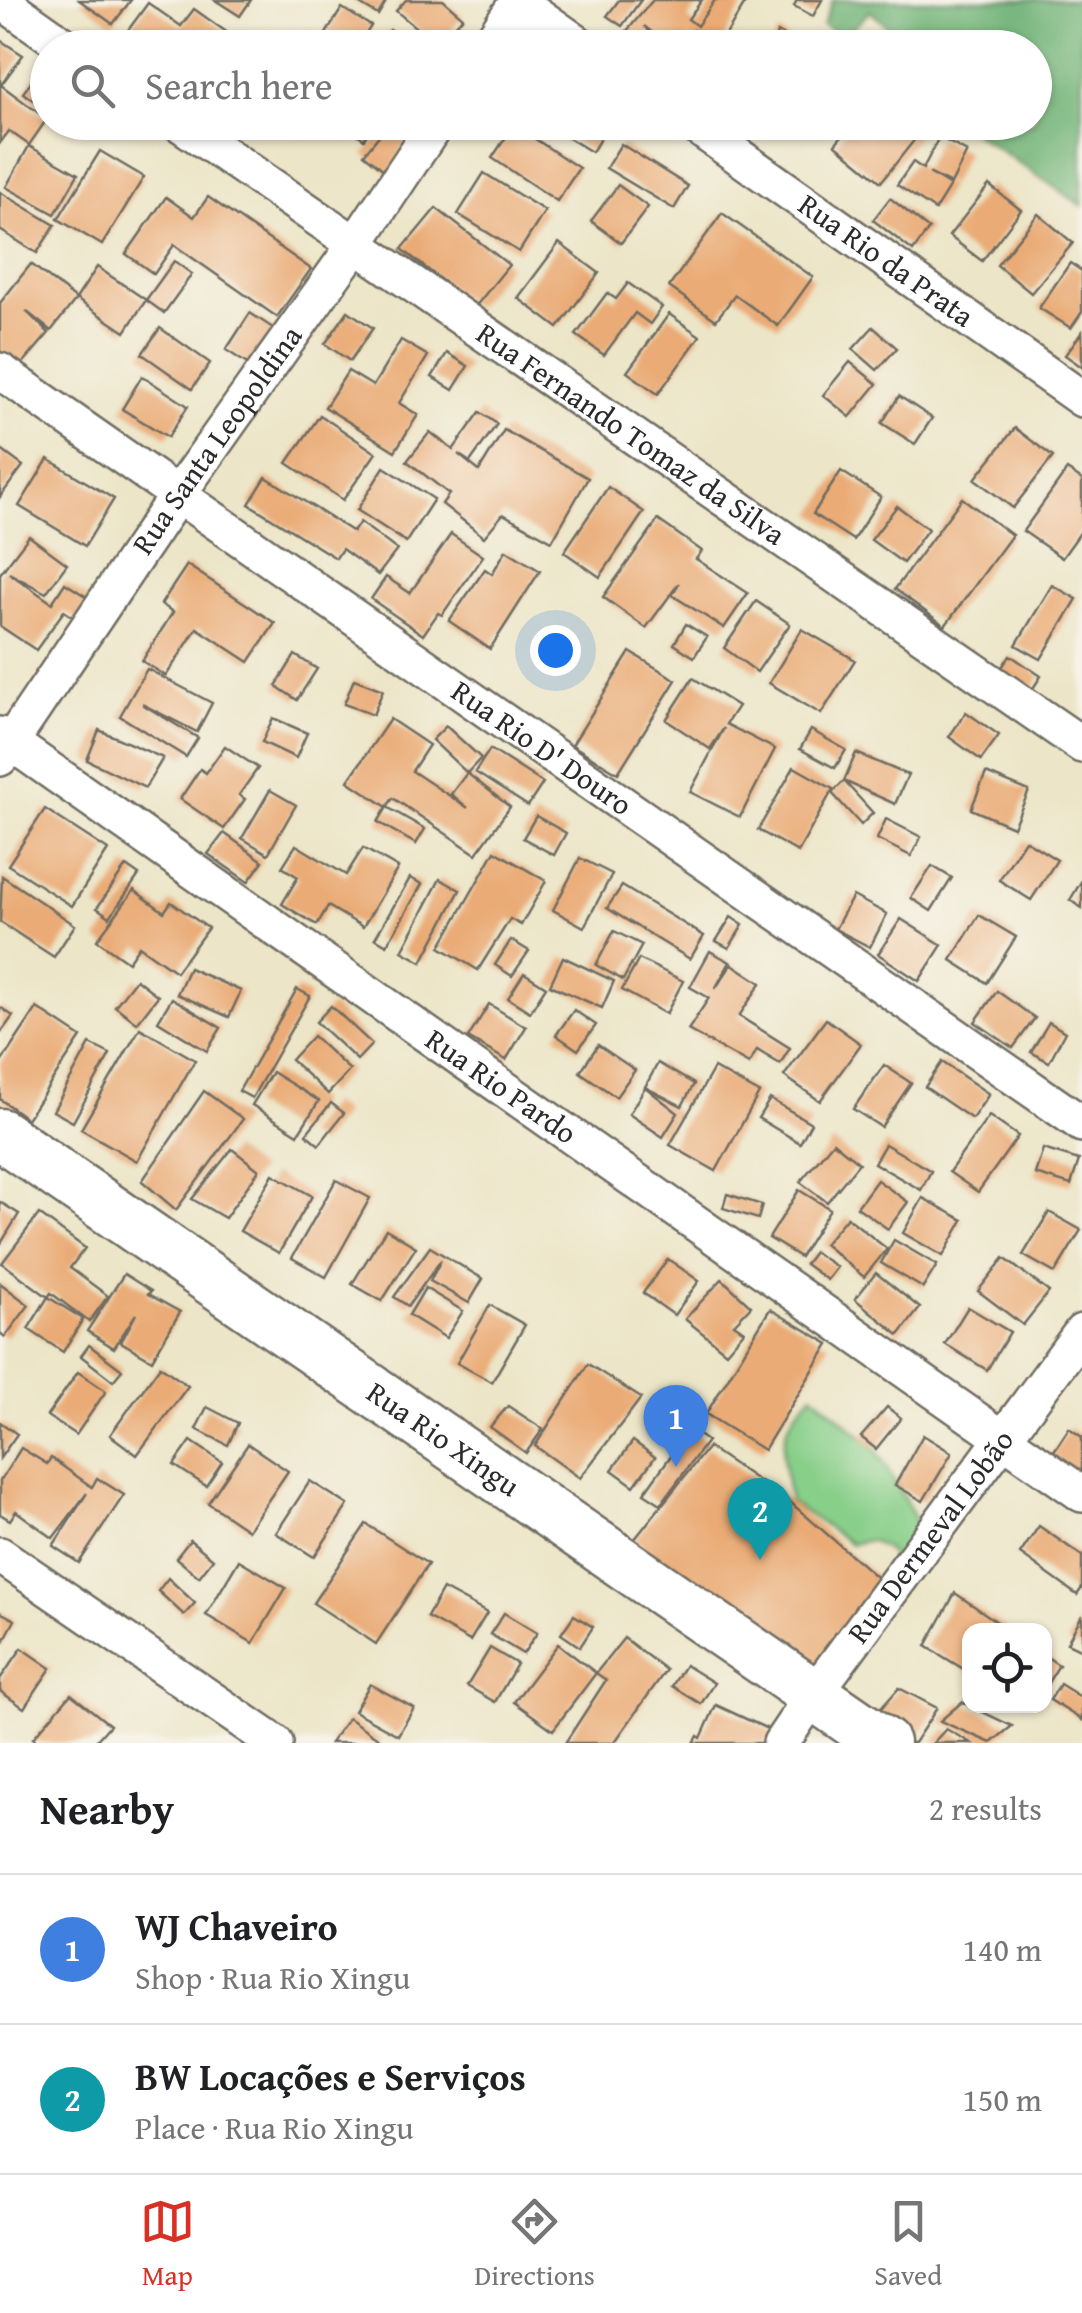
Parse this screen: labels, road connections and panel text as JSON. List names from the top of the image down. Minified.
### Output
{"streets":{"main road":["Rua Rio Xingu"],"street":["Rua Rio da Prata","Rua Fernando Tomaz da Silva","Rua Santa Leopoldina","Rua Rio D' Douro","Rua Rio Pardo","Rua Dermeval Lobão"]},"crossings":[["Rua Fernando Tomaz da Silva","Rua Santa Leopoldina"],["Rua Santa Leopoldina","Rua Rio D' Douro"],["Rua Santa Leopoldina","Rua Rio Pardo"],["Rua Rio Pardo","Rua Dermeval Lobão"],["Rua Rio Xingu","Rua Dermeval Lobão"]],"page":{"search":"Search here","pins":["1","2"],"heading":["Nearby","2 results"],"list":[{"mark":"1","name":"WJ Chaveiro","note":"Shop · Rua Rio Xingu","value":"140 m"},{"mark":"2","name":"BW Locações e Serviços","note":"Place · Rua Rio Xingu","value":"150 m"}],"nav":["Map","Directions","Saved"]}}
